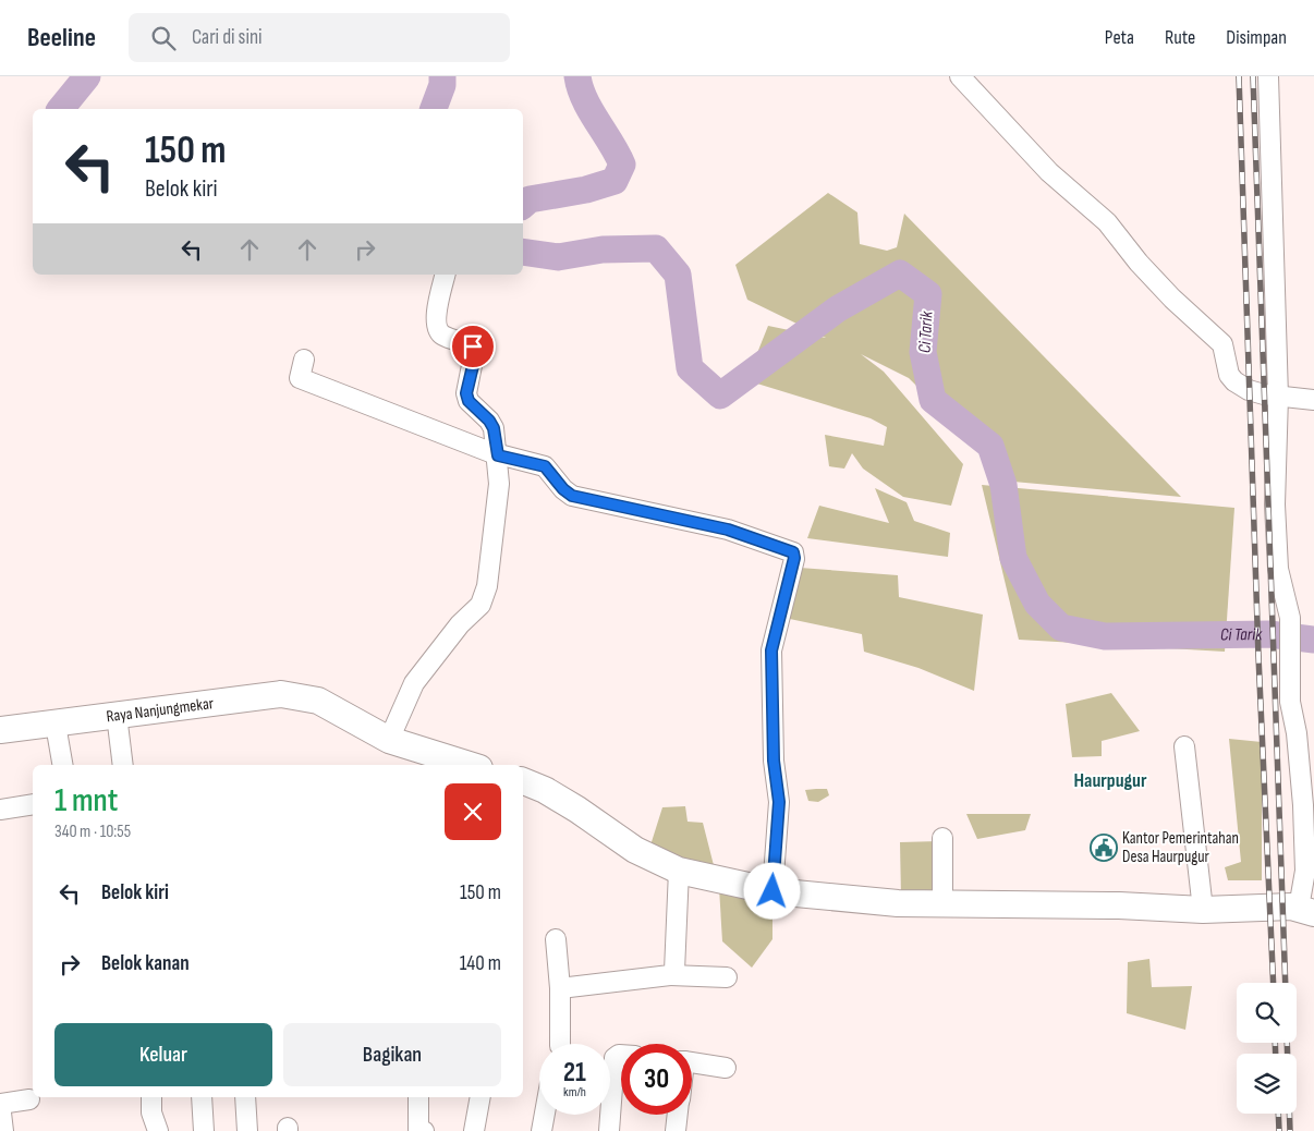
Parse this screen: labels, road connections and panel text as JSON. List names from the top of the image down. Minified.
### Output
{"streets":{"main road":["Raya Nanjungmekar"]},"districts":["Haurpugur"],"water":["Ci Tarik"],"places":{"public building":["Kantor Pemerintahan Desa Haurpugur"]},"page":{"header":"Beeline","search":"Cari di sini","nav":["Peta","Rute","Disimpan"],"turn":["150 m","Belok kiri"],"heading":["1 mnt","340 m · 10:55"],"list":[{"name":"Belok kiri","value":"150 m"},{"name":"Belok kanan","value":"140 m"}],"buttons":["Keluar","Bagikan"],"speed":"21 km/h","limit":"30"}}
